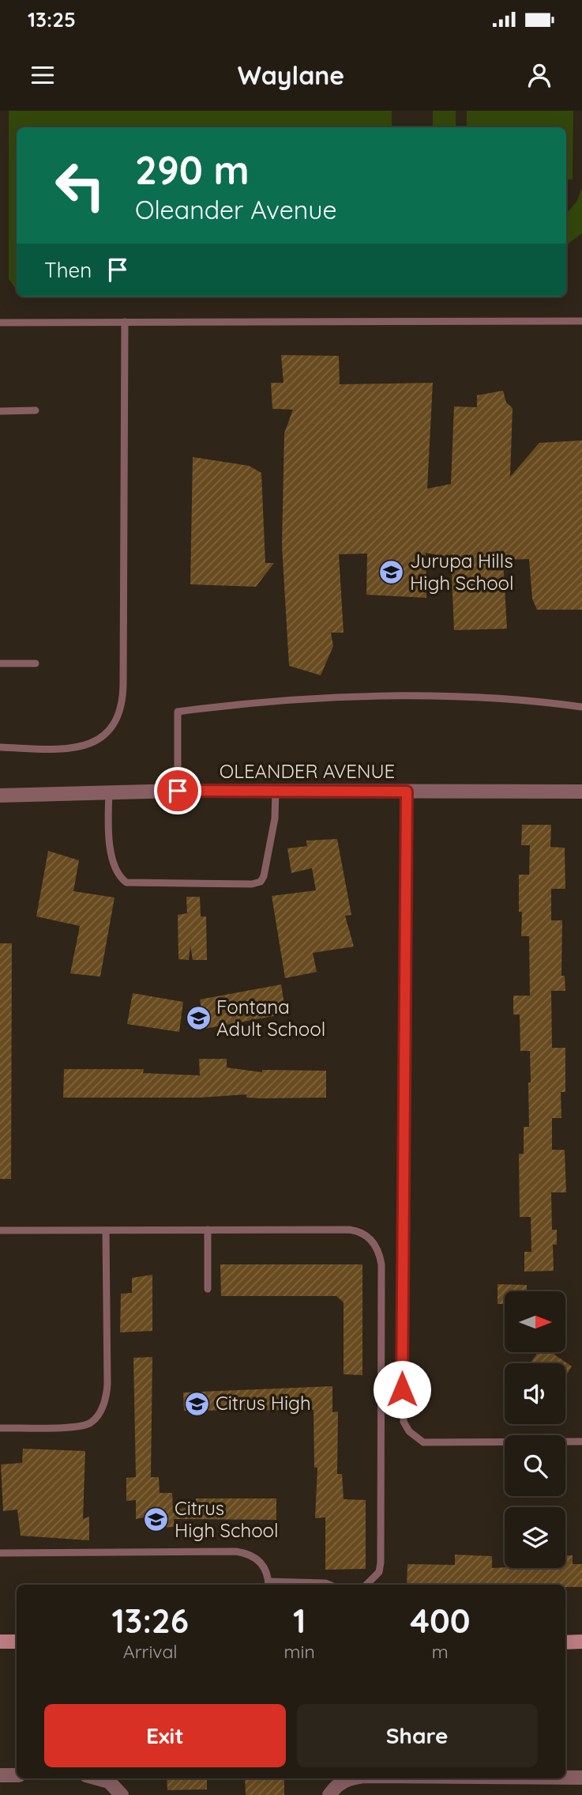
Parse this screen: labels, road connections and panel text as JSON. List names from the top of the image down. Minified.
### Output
{"streets":{"street":["OLEANDER AVENUE"]},"places":{"school or university":["Jurupa Hills High School","Fontana Adult School","Citrus High","Citrus High School"]},"north":"right","page":{"status":"13:25","header":"Waylane","turn":["290 m","Oleander Avenue"],"then":"Then","eta":["13:26","Arrival","1","min","400","m"],"buttons":["Exit","Share"]}}
